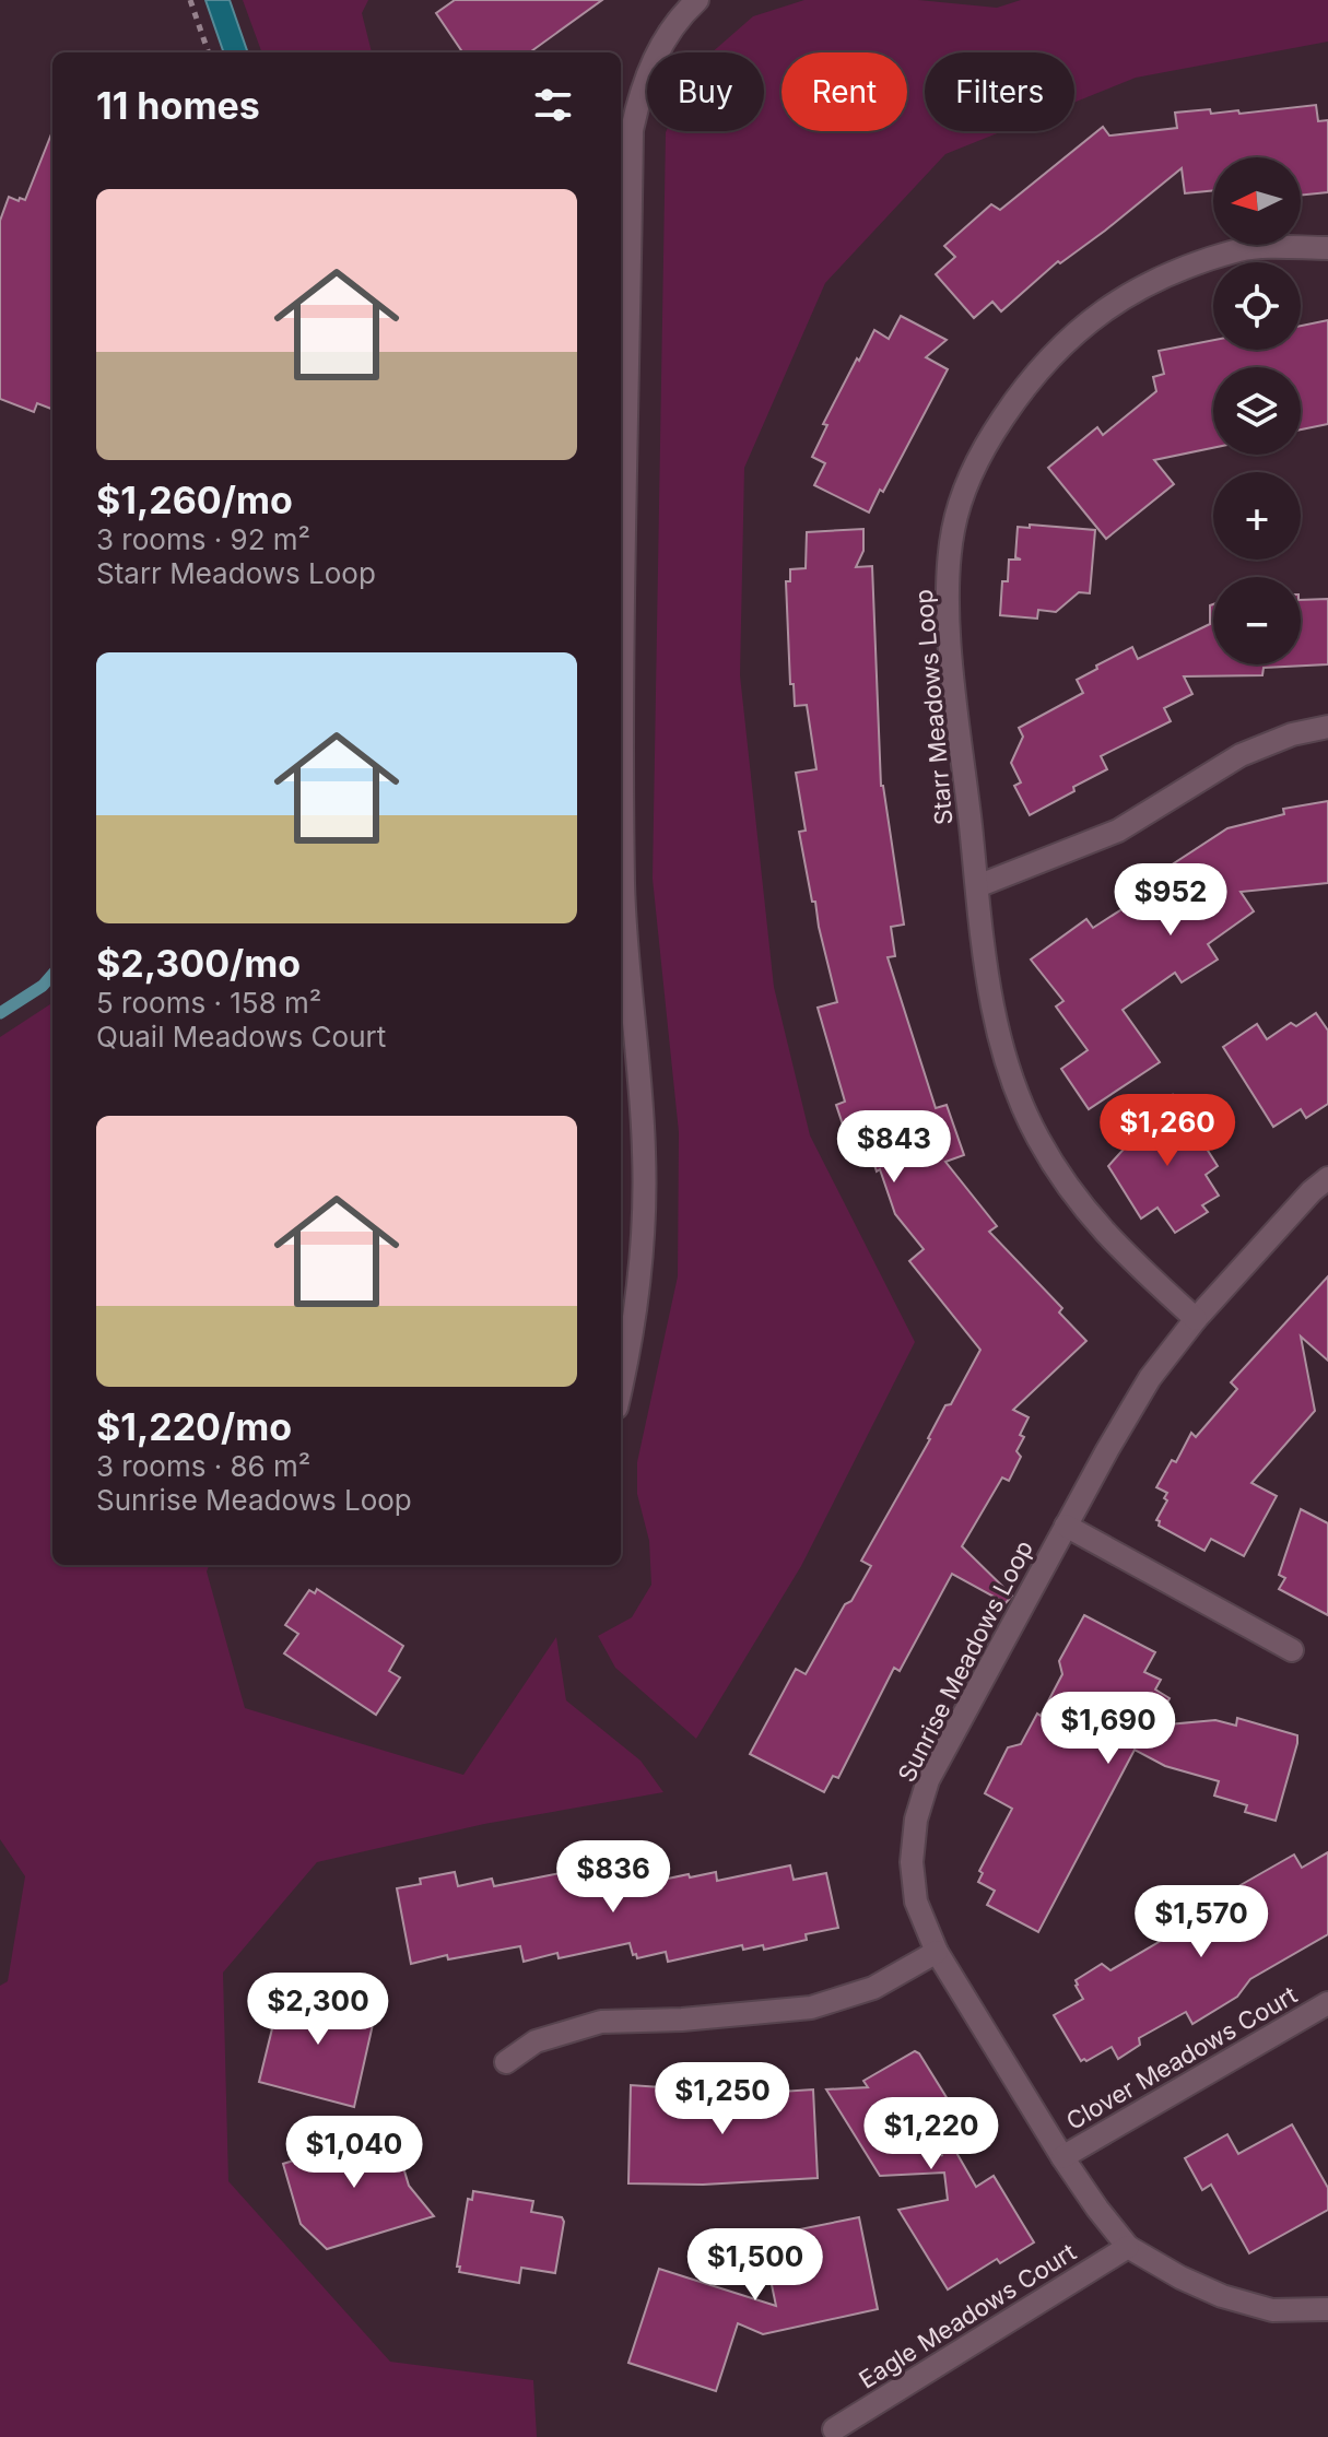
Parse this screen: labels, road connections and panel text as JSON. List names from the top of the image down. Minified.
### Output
{"streets":{"street":["Starr Meadows Loop","Sunrise Meadows Loop","Clover Meadows Court","Eagle Meadows Court"]},"crossings":[["Starr Meadows Loop","Sunrise Meadows Loop"],["Sunrise Meadows Loop","Clover Meadows Court"],["Sunrise Meadows Loop","Eagle Meadows Court"]],"north":"left","page":{"chip":["Buy","Rent","Filters"],"heading":"11 homes","map_buttons":["+","−"],"list":[{"name":"$1,260/mo","note":"3 rooms · 92 m² · Starr Meadows Loop"},{"name":"$2,300/mo","note":"5 rooms · 158 m² · Quail Meadows Court"},{"name":"$1,220/mo","note":"3 rooms · 86 m² · Sunrise Meadows Loop"}],"price":["$952","$1,260","$843","$1,690","$836","$1,570","$2,300","$1,250","$1,220","$1,040","$1,500"]}}
